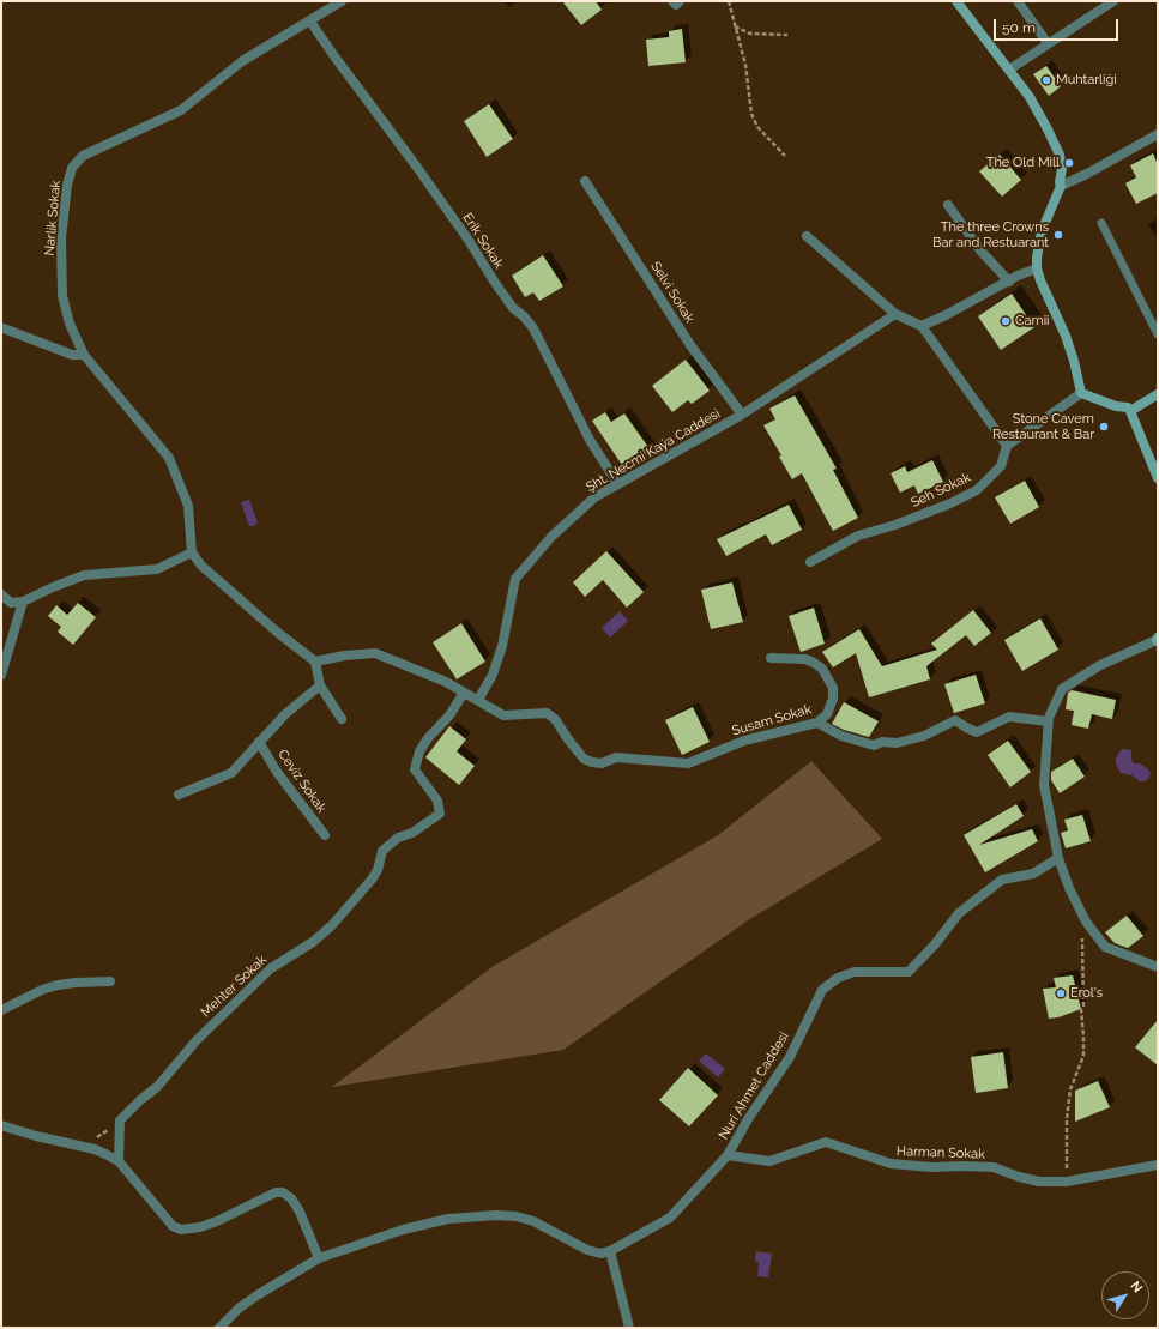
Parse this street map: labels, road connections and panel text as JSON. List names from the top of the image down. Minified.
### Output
{"streets":{"street":["Narlik Sokak","Erik Sokak","Selvi Sokak","Şht. Necmi Kaýa Caddesi","Seh Sokak","Susam Sokak","Ceviz Sokak","Mehter Sokak","Nuri Ahmet Caddesi","Harman Sokak"]},"crossings":[["Narlik Sokak","Erik Sokak"],["Erik Sokak","Şht. Necmi Kaýa Caddesi"],["Selvi Sokak","Şht. Necmi Kaýa Caddesi"],["Şht. Necmi Kaýa Caddesi","Susam Sokak"],["Nuri Ahmet Caddesi","Harman Sokak"]],"places":["Muhtarliği","The Old Mill","The three Crowns Bar and Restuarant","Camii","Stone Cavern Restaurant & Bar","Erol's"],"scale_bar":"50 m","north":"top right"}
